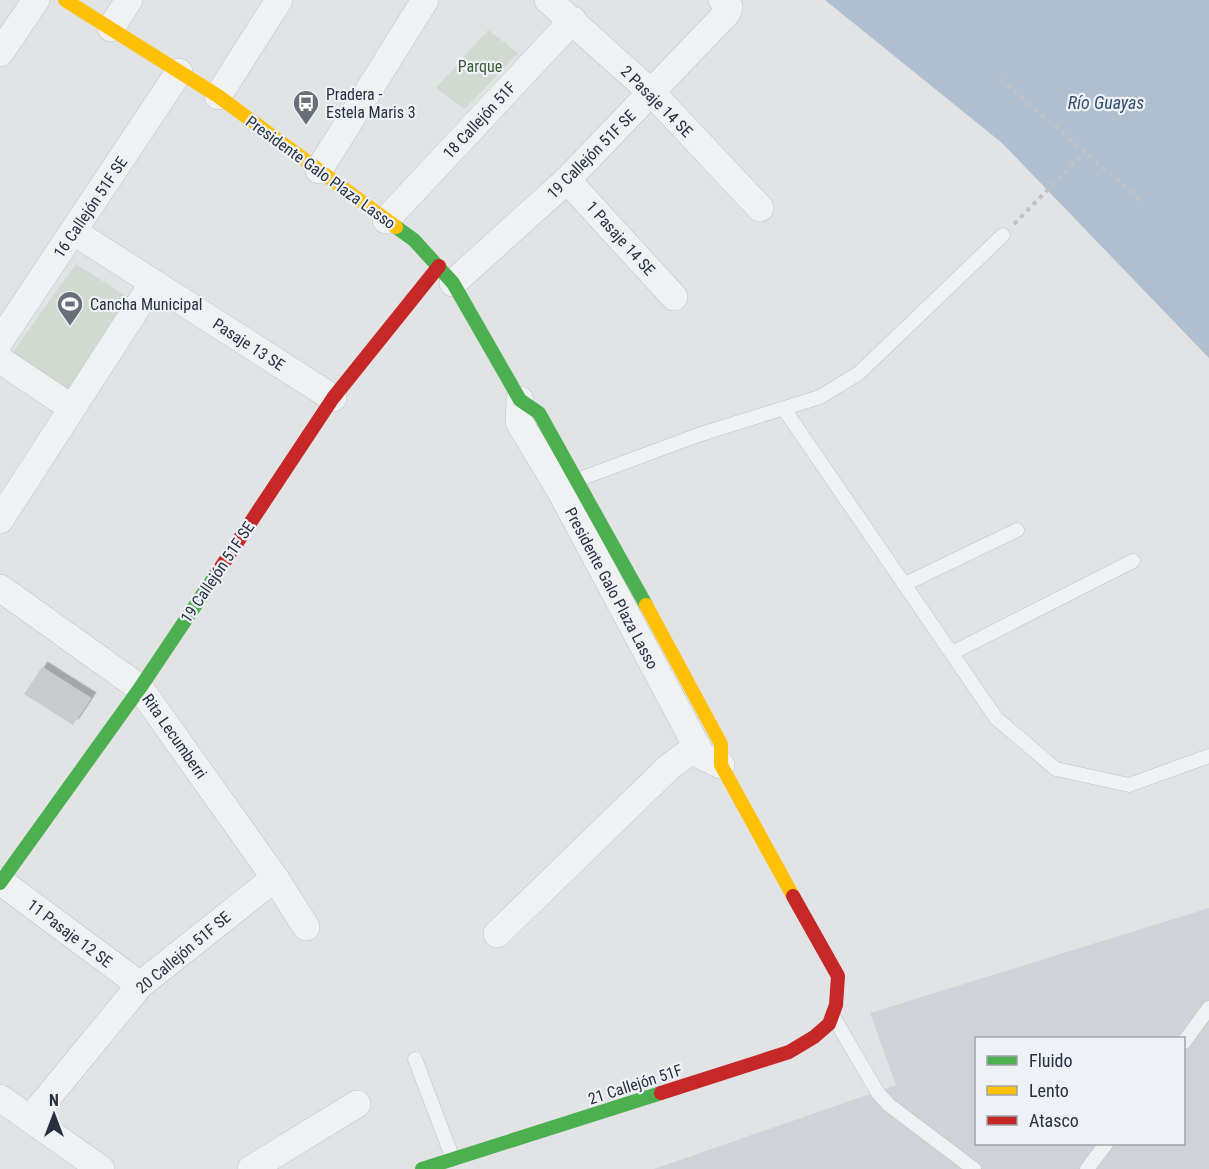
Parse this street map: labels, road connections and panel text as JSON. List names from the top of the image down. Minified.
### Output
{"streets":{"street":["2 Pasaje 14 SE","18 Callejón 51F","19 Callejón 51F SE","Presidente Galo Plaza Lasso","16 Callejón 51F SE","1 Pasaje 14 SE","Pasaje 13 SE","Rita Lecumberri","11 Pasaje 12 SE","20 Callejón 51F SE","21 Callejón 51F"]},"crossings":[["2 Pasaje 14 SE","18 Callejón 51F"],["2 Pasaje 14 SE","19 Callejón 51F SE"],["18 Callejón 51F","Presidente Galo Plaza Lasso"],["19 Callejón 51F SE","Presidente Galo Plaza Lasso"],["19 Callejón 51F SE","1 Pasaje 14 SE"],["19 Callejón 51F SE","Pasaje 13 SE"],["19 Callejón 51F SE","Rita Lecumberri"],["19 Callejón 51F SE","11 Pasaje 12 SE"],["Presidente Galo Plaza Lasso","16 Callejón 51F SE"],["Presidente Galo Plaza Lasso","21 Callejón 51F"],["16 Callejón 51F SE","Pasaje 13 SE"],["Rita Lecumberri","20 Callejón 51F SE"],["11 Pasaje 12 SE","20 Callejón 51F SE"]],"water":["Río Guayas"],"parks":["Parque"],"places":{"bus stop":["Pradera - Estela Maris 3"],"sports":["Cancha Municipal"]},"legend":["Fluido","Lento","Atasco"],"north":"top"}
